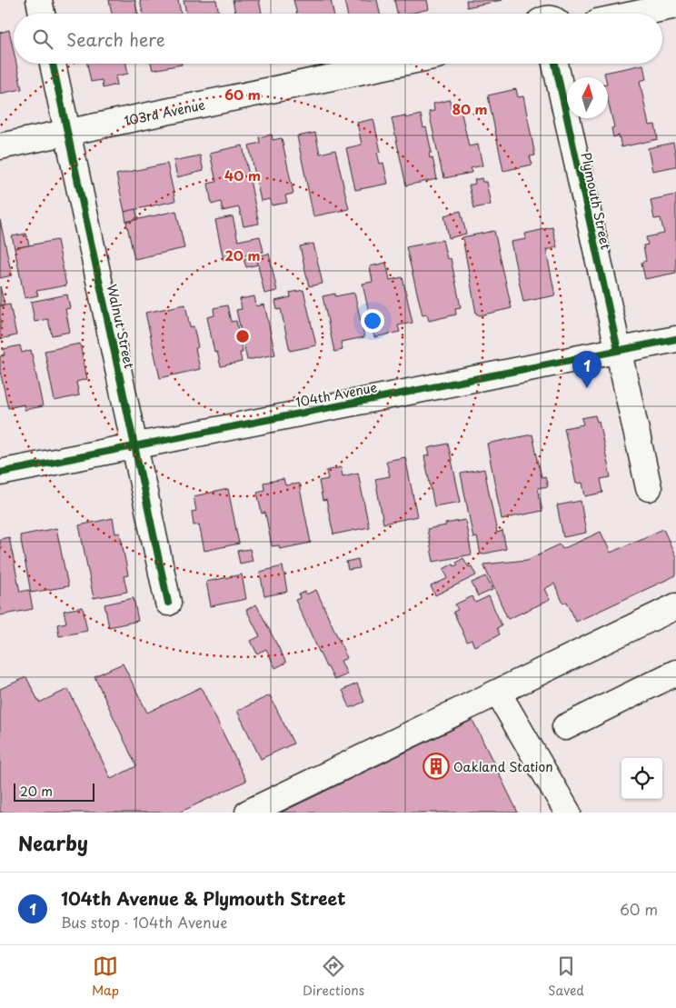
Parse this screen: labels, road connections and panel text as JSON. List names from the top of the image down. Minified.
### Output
{"streets":{"street":["103rd Avenue","Plymouth Street","Walnut Street","104th Avenue"]},"crossings":[["103rd Avenue","Walnut Street"],["Plymouth Street","104th Avenue"],["Walnut Street","104th Avenue"]],"places":{"building":["Oakland Station"]},"scale_bar":"20 m","north":"top","page":{"search":"Search here","pins":"1","scale":"20 m","heading":"Nearby","list":[{"mark":"1","name":"104th Avenue & Plymouth Street","note":"Bus stop · 104th Avenue","value":"60 m"}],"nav":["Map","Directions","Saved"]},"rings":["60 m","80 m","40 m","20 m"]}
